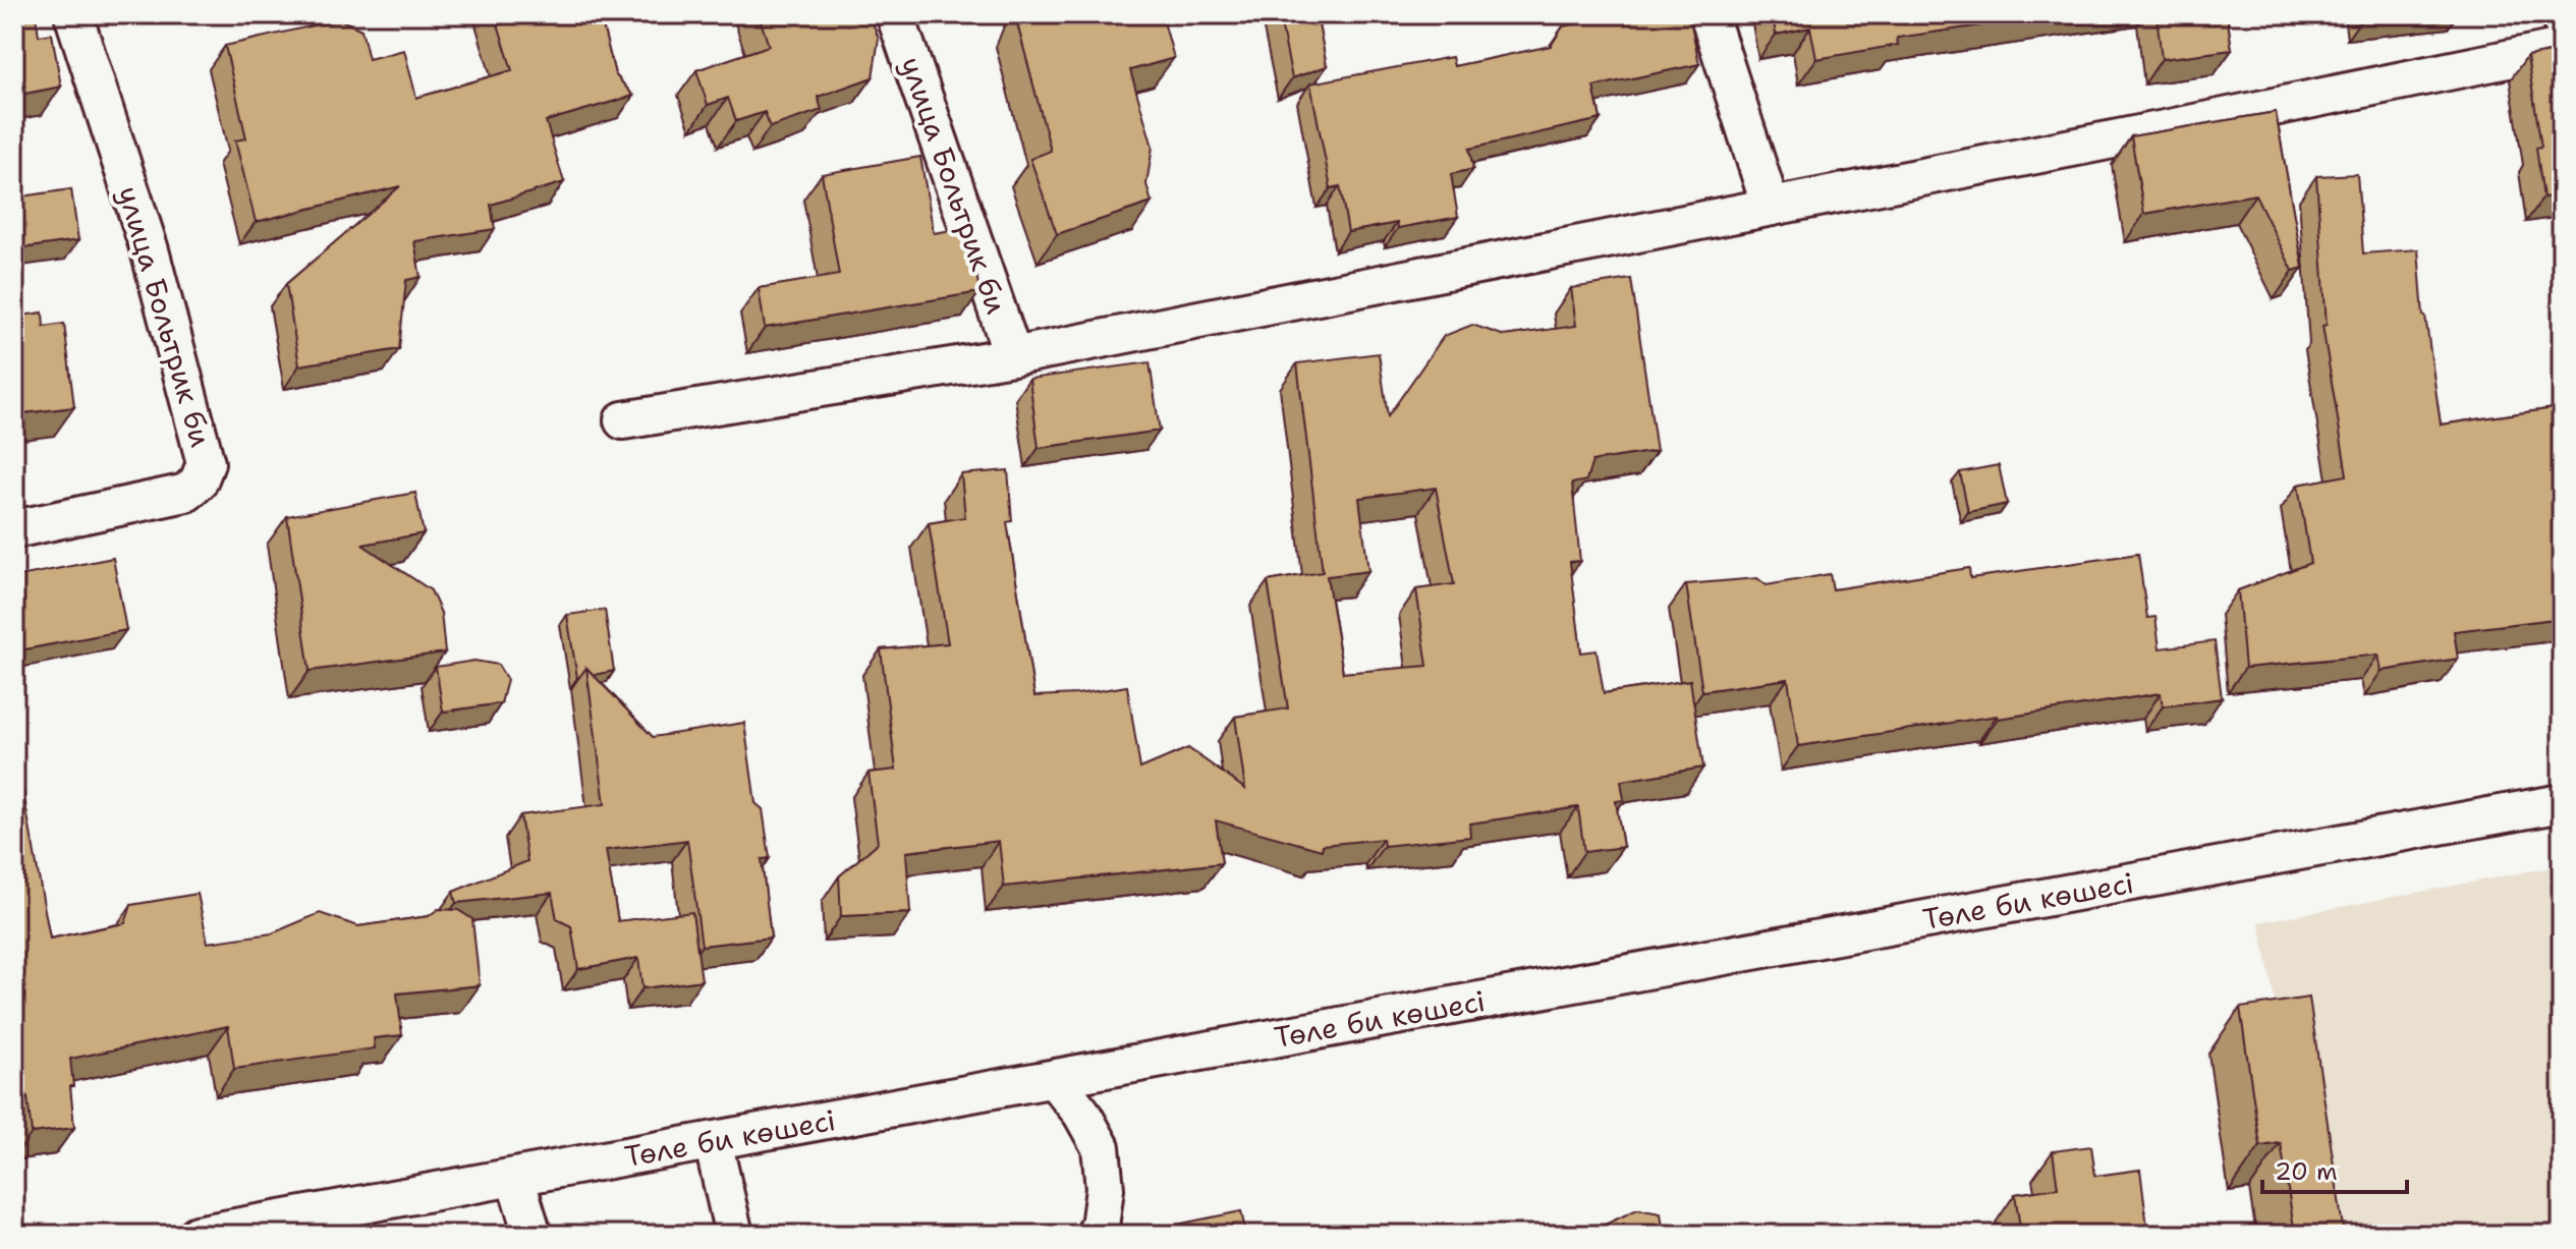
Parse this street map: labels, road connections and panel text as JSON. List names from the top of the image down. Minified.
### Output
{"streets":{"street":["улица Больтрик би","Төле би көшесі"]},"scale_bar":"20 m"}
